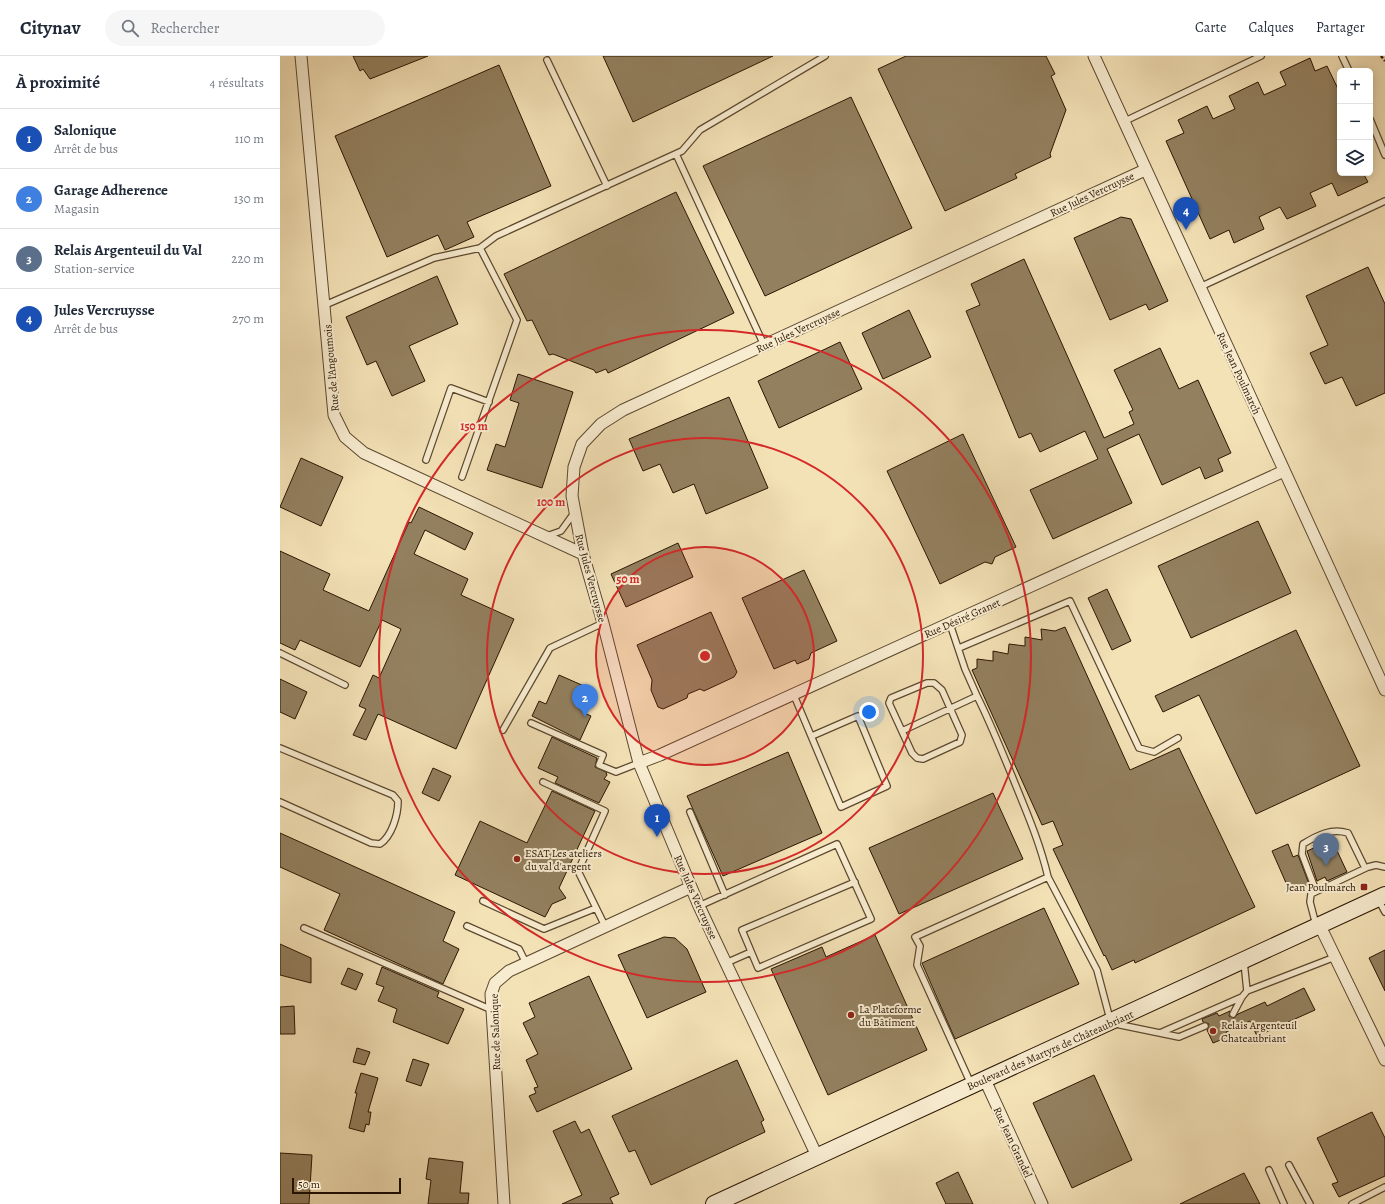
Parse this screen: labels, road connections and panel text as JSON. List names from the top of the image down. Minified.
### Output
{"streets":{"main road":["Boulevard des Martyrs de Châteaubriant"],"street":["Rue Jules Vercruysse","Rue de l'Angoumois","Rue Jean Poulmarch","Rue Désiré Granet","Rue de Salonique","Rue Jean Grandel"]},"crossings":[["Rue Jules Vercruysse","Rue de l'Angoumois"],["Rue Jules Vercruysse","Rue Jean Poulmarch"],["Rue Jules Vercruysse","Rue Désiré Granet"],["Rue Jules Vercruysse","Rue de Salonique"],["Rue Jules Vercruysse","Boulevard des Martyrs de Châteaubriant"],["Rue Jean Poulmarch","Rue Désiré Granet"],["Boulevard des Martyrs de Châteaubriant","Rue Jean Grandel"]],"places":{"other":["ESAT Les ateliers du val d'argent","La Plateforme du Bâtiment","Relais Argenteuil Chateaubriant"],"transit":["Jean Poulmarch"]},"scale_bar":"50 m","page":{"header":"Citynav","search":"Rechercher","nav":["Carte","Calques","Partager"],"heading":["À proximité","4 résultats"],"map_buttons":["+","−"],"list":[{"mark":"1","name":"Salonique","note":"Arrêt de bus","value":"110 m"},{"mark":"2","name":"Garage Adherence","note":"Magasin","value":"130 m"},{"mark":"3","name":"Relais Argenteuil du Val","note":"Station-service","value":"220 m"},{"mark":"4","name":"Jules Vercruysse","note":"Arrêt de bus","value":"270 m"}],"pins":["4","2","1","3"],"scale":"50 m"},"rings":["150 m","100 m","50 m"]}
